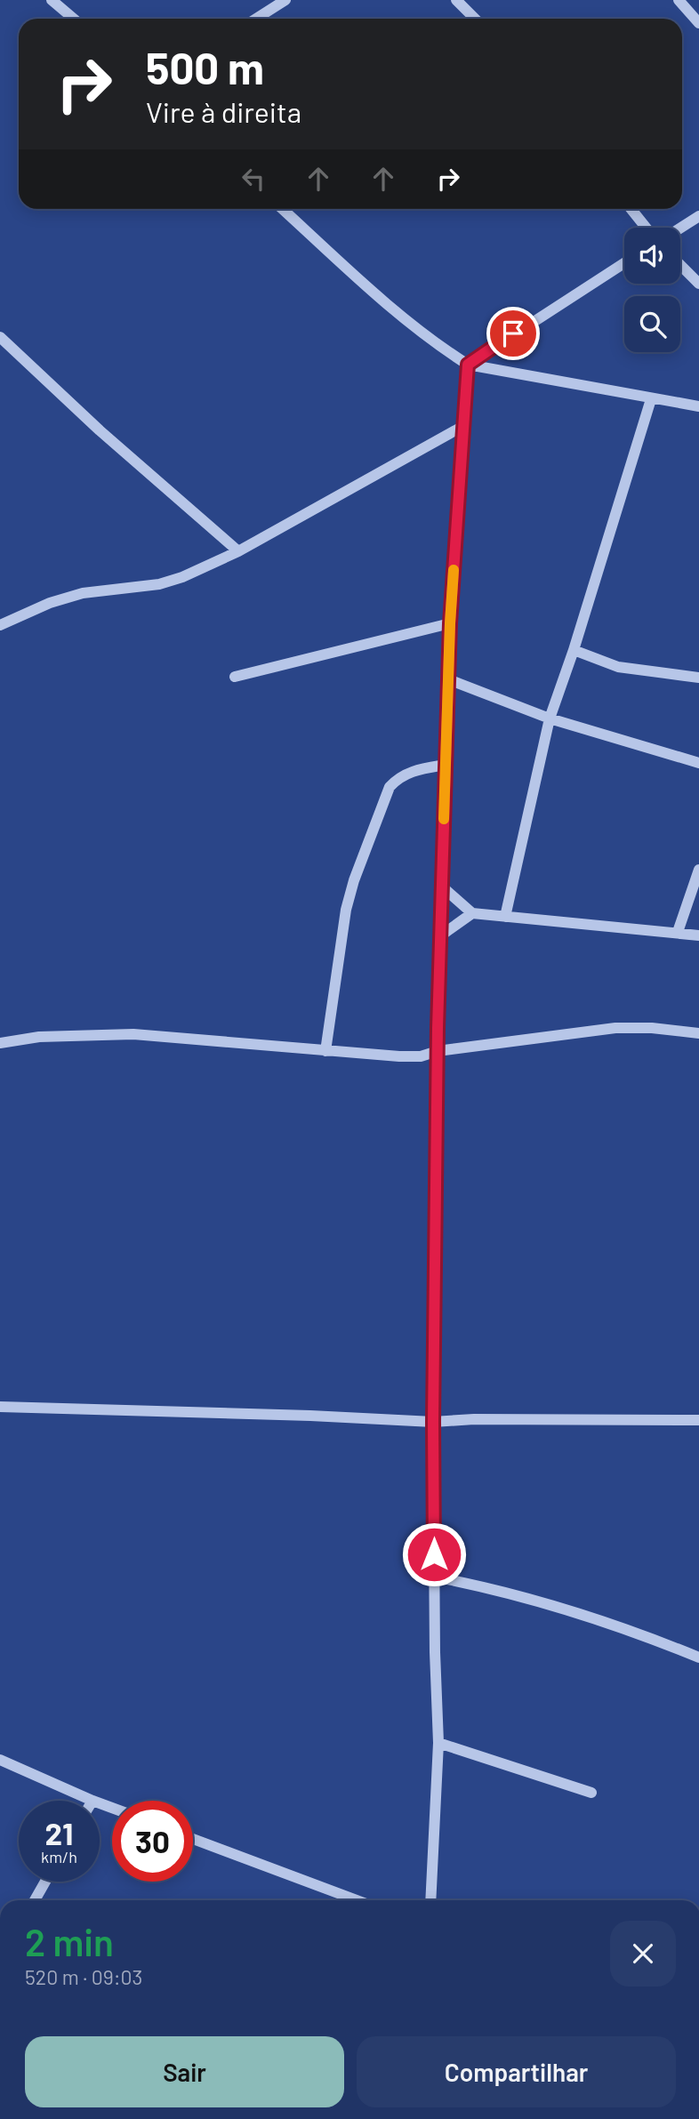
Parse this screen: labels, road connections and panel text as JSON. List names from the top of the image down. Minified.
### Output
{"page":{"turn":["500 m","Vire à direita"],"speed":"21 km/h","limit":"30","heading":["2 min","520 m · 09:03"],"buttons":["Sair","Compartilhar"]}}
